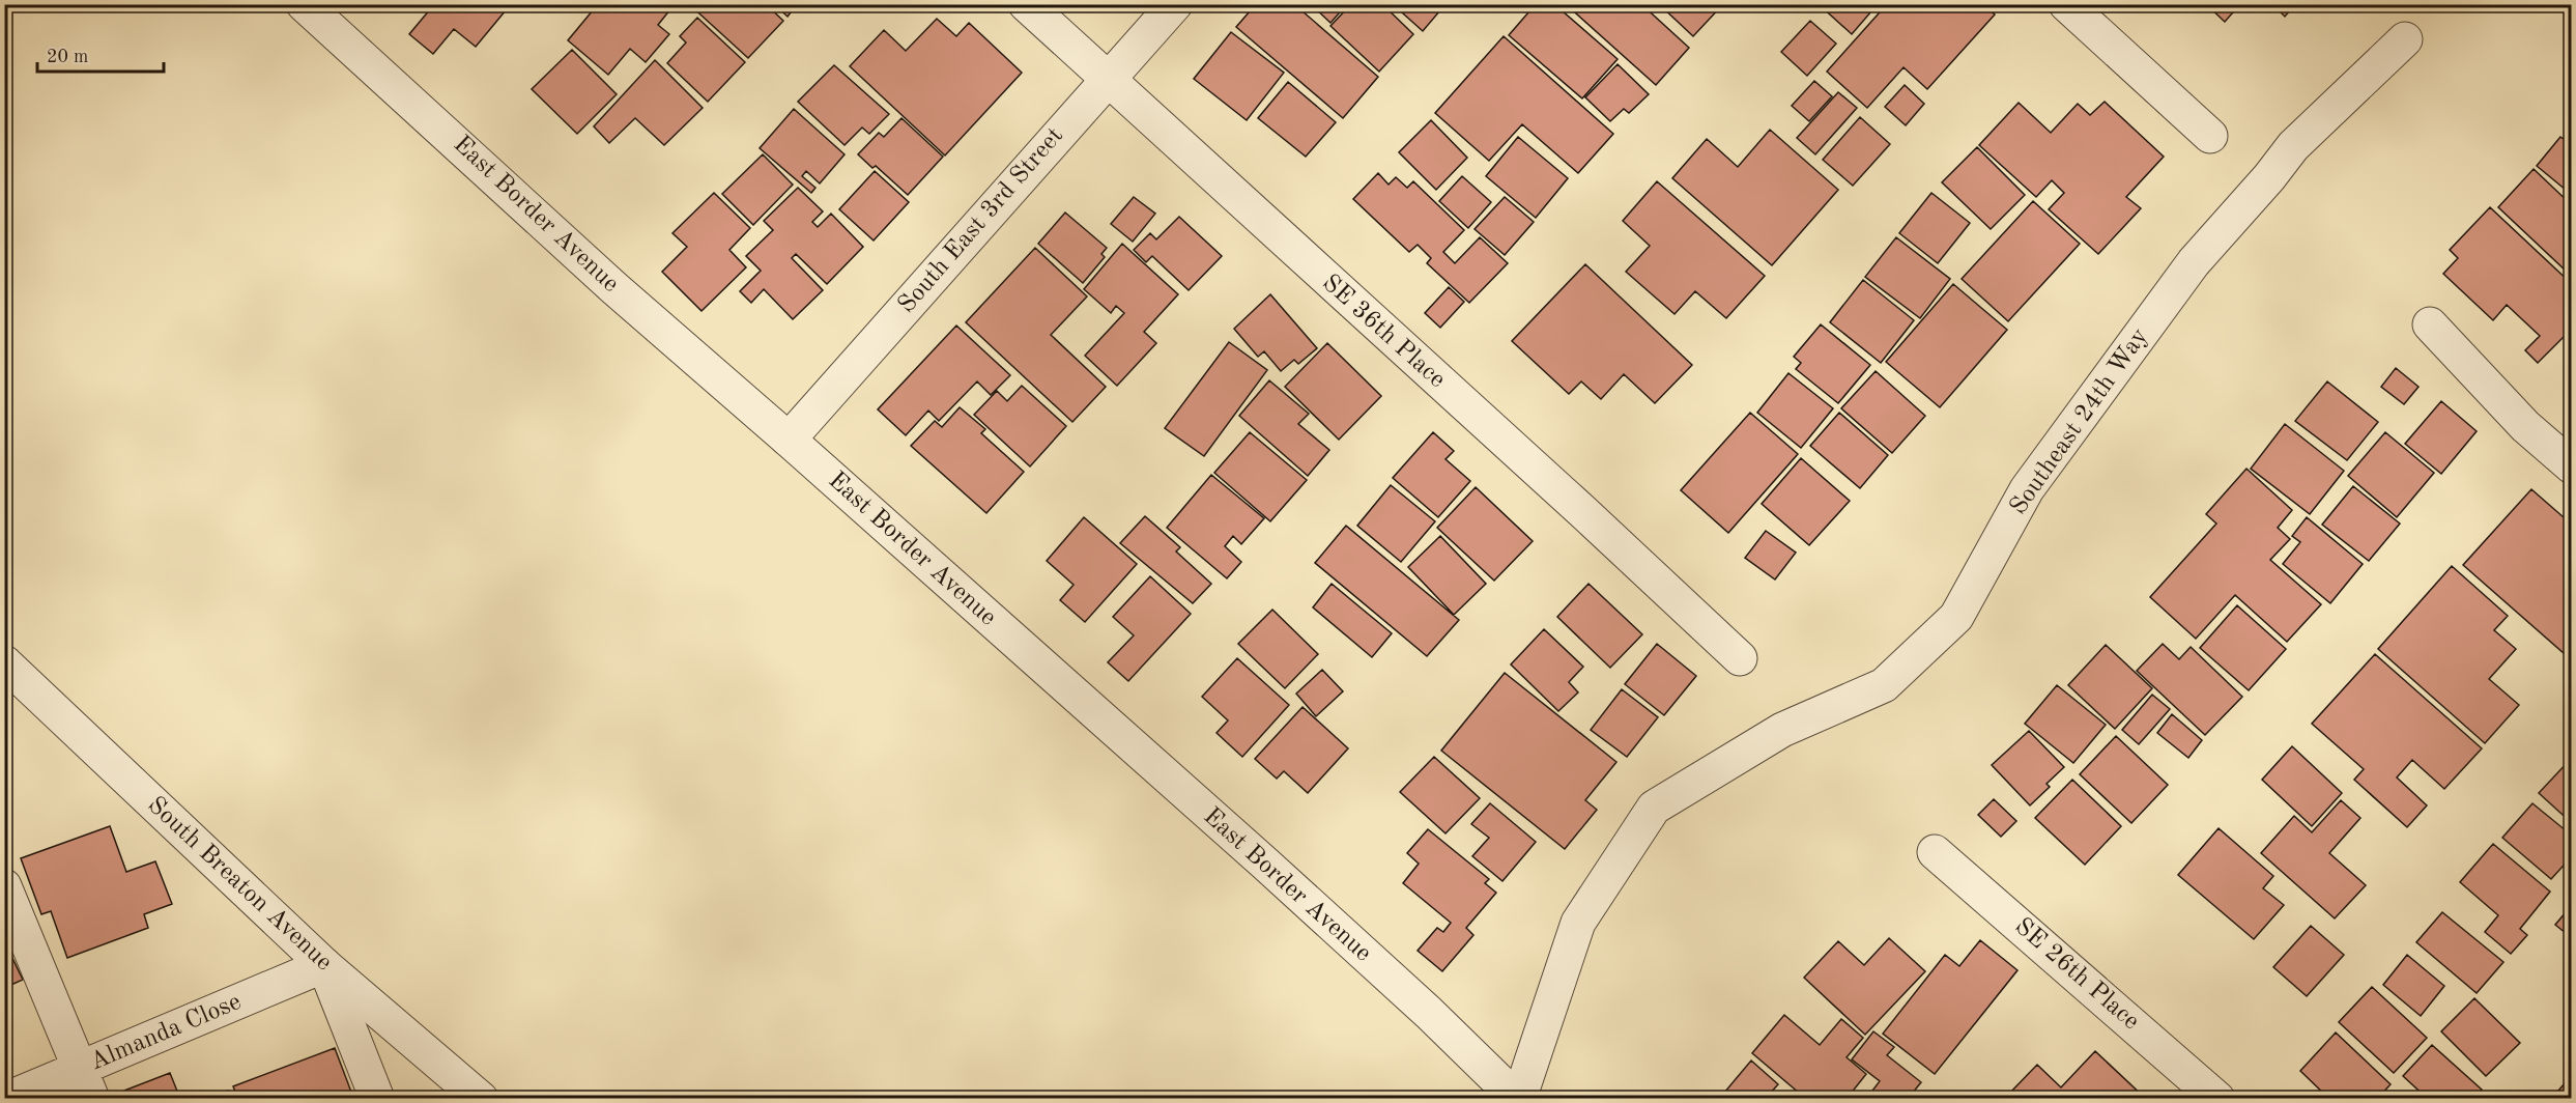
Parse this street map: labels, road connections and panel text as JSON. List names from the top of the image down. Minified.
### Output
{"streets":{"street":["East Border Avenue","South East 3rd Street","SE 36th Place","Southeast 24th Way","South Breaton Avenue","SE 26th Place","Almanda Close"]},"crossings":[["East Border Avenue","South East 3rd Street"],["East Border Avenue","Southeast 24th Way"],["South East 3rd Street","SE 36th Place"],["South Breaton Avenue","Almanda Close"]],"scale_bar":"20 m"}
